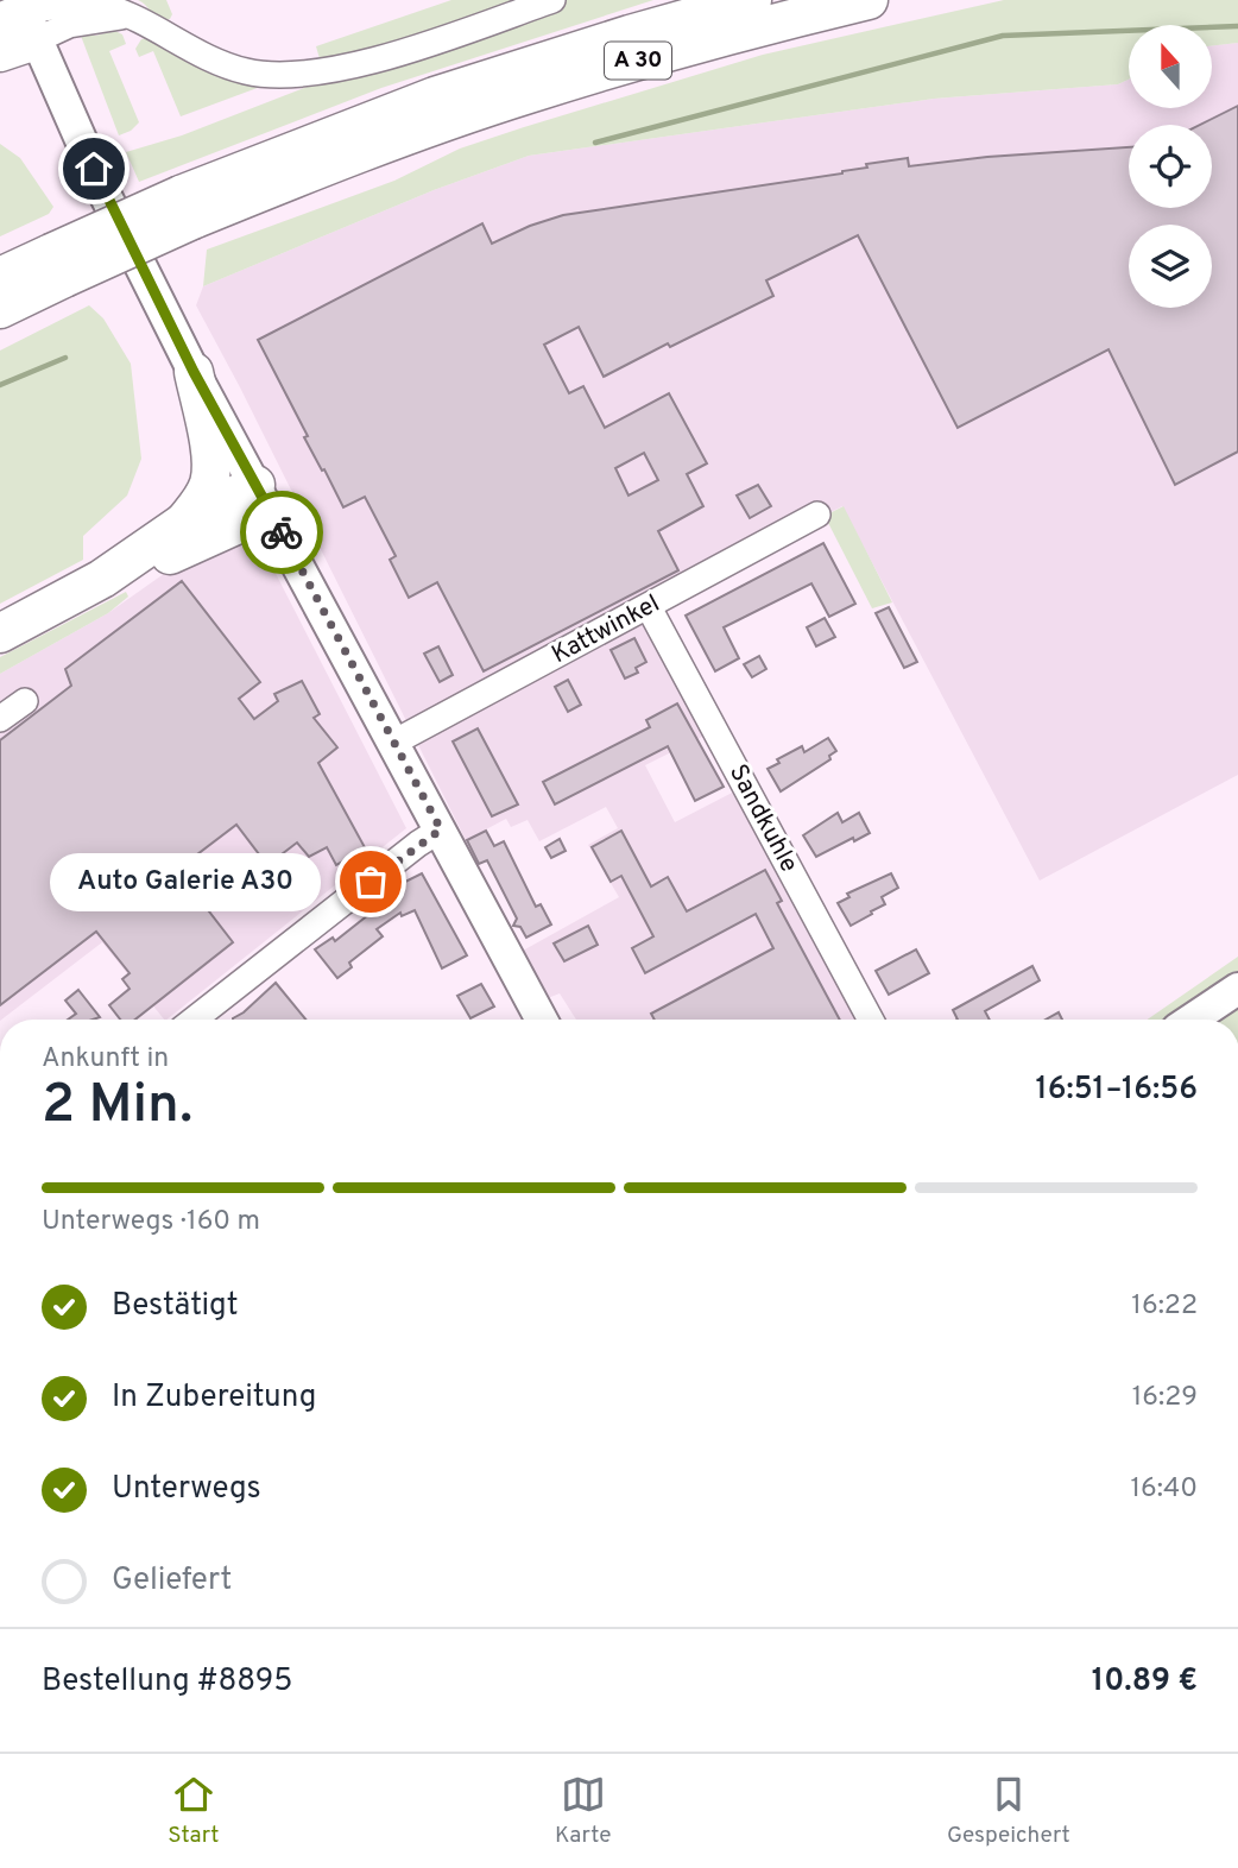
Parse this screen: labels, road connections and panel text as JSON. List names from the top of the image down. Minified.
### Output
{"streets":{"highway":["A 30"],"street":["Kattwinkel","Sandkuhle"]},"crossings":[["Kattwinkel","Sandkuhle"]],"places":["Auto Galerie A30"],"north":"top","page":{"bubble":"Auto Galerie A30","heading":["2 Min.","Ankunft in","16:51–16:56"],"panel":["Bestellung #8895","10.89 €"],"bar":"Unterwegs · 160 m","list":[["Bestätigt","16:22"],["In Zubereitung","16:29"],["Unterwegs","16:40"],"Geliefert"],"tabs":["Start","Karte","Gespeichert"]}}
